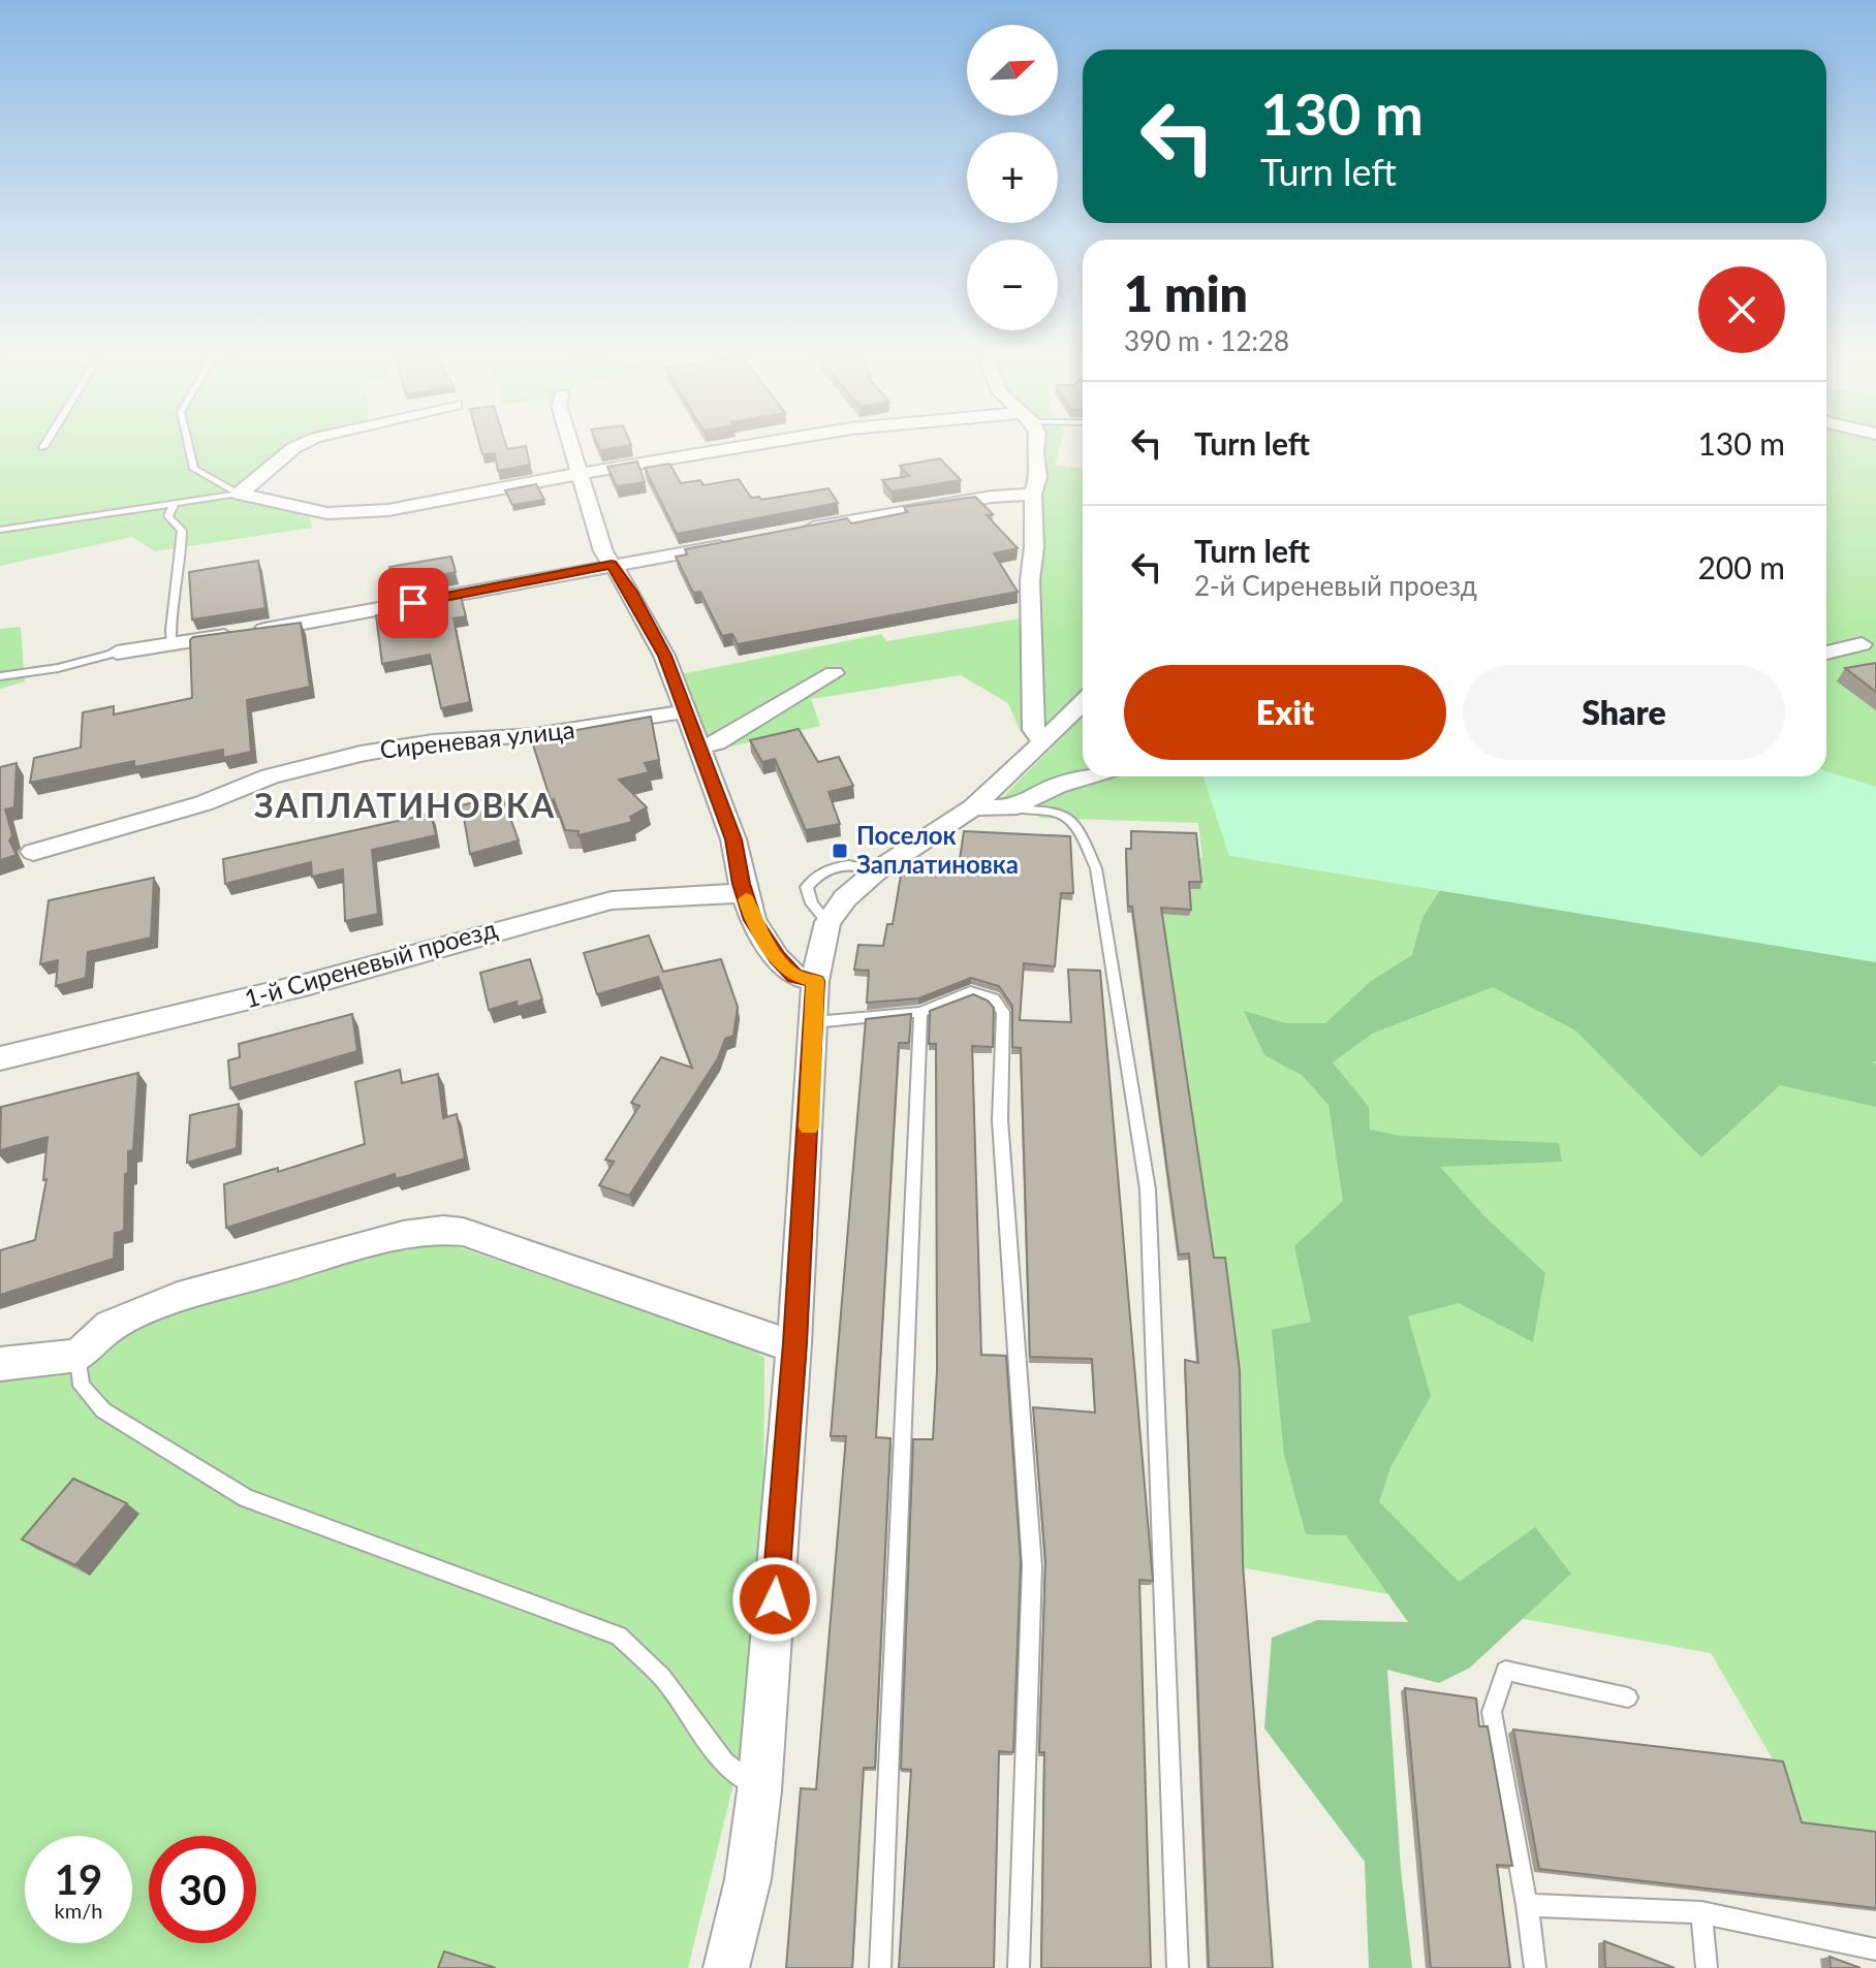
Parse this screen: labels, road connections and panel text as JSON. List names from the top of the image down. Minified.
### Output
{"streets":{"street":["Сиреневая улица","1-й Сиреневый проезд"]},"districts":["ЗАПЛАТИНОВКА"],"places":{"transit":["Поселок Заплатиновка"]},"north":"top right","page":{"map_buttons":["+","−"],"turn":["130 m","Turn left"],"heading":["1 min","390 m · 12:28"],"list":[{"name":"Turn left","value":"130 m"},{"name":"Turn left","note":"2-й Сиреневый проезд","value":"200 m"}],"buttons":["Exit","Share"],"speed":"19 km/h","limit":"30"}}
